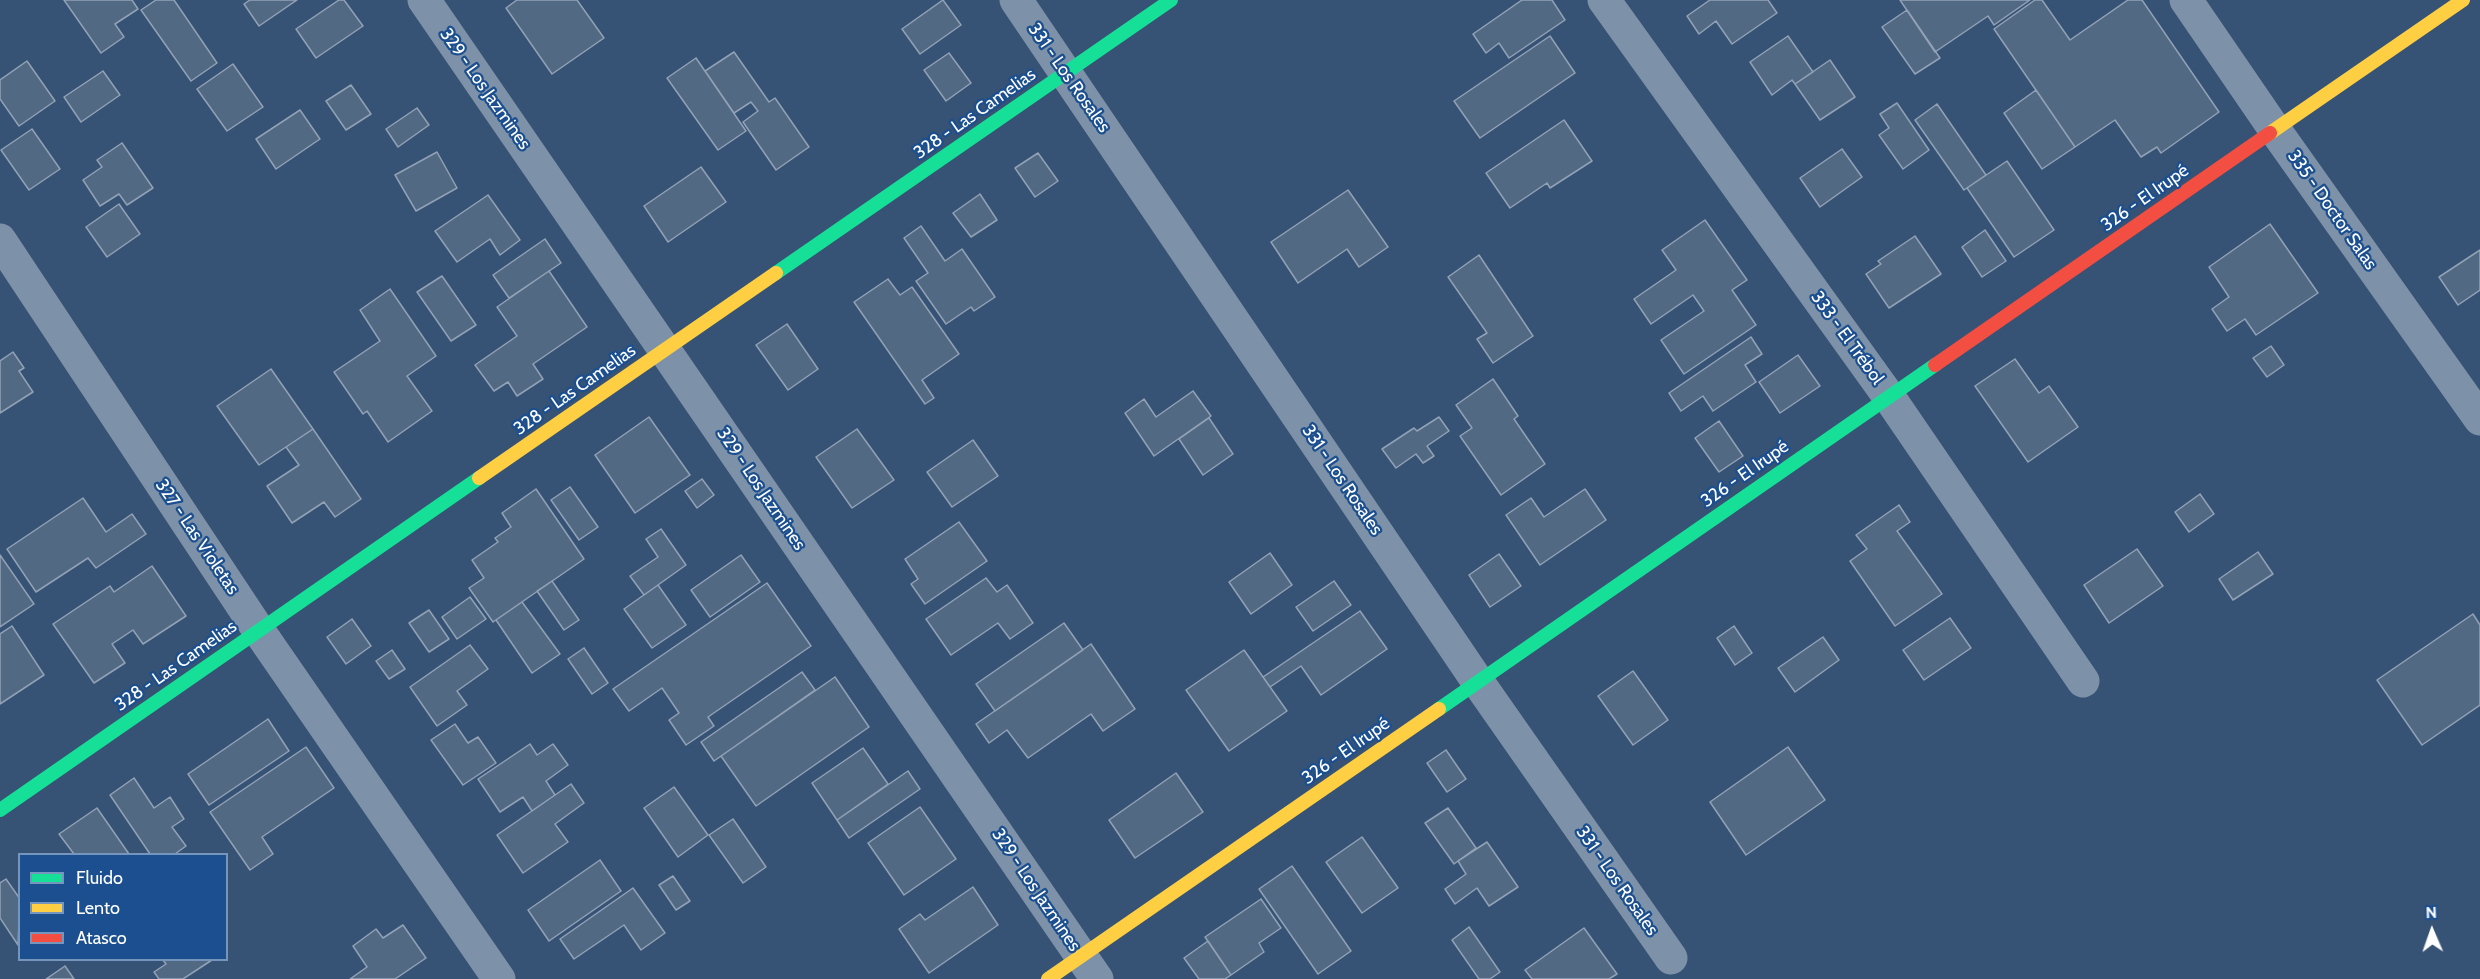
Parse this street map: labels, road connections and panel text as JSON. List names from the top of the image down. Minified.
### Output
{"streets":{"street":["331 - Los Rosales","329 - Los Jazmines","328 - Las Camelias","326 - El Irupé","335 - Doctor Salas","333 - El Trébol","327 - Las Violetas"]},"crossings":[["331 - Los Rosales","328 - Las Camelias"],["331 - Los Rosales","326 - El Irupé"],["329 - Los Jazmines","328 - Las Camelias"],["329 - Los Jazmines","326 - El Irupé"],["328 - Las Camelias","327 - Las Violetas"],["326 - El Irupé","335 - Doctor Salas"],["326 - El Irupé","333 - El Trébol"]],"legend":["Fluido","Lento","Atasco"],"north":"top"}
